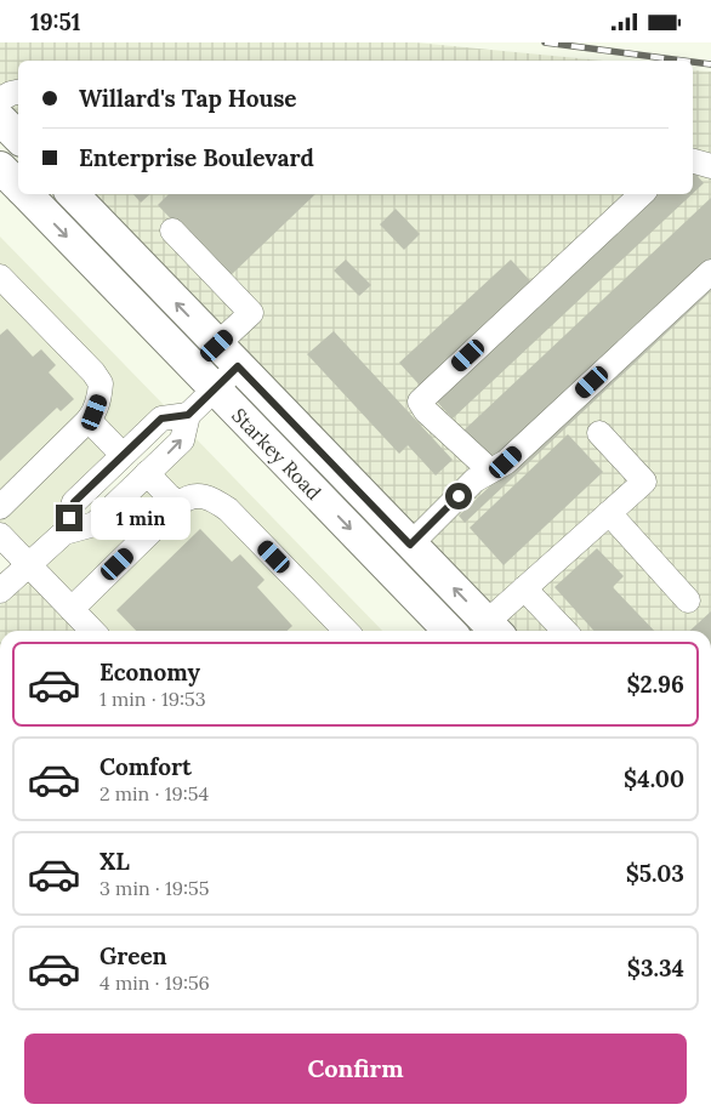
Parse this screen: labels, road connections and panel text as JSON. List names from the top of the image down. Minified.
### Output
{"streets":{"main road":["Starkey Road"]},"page":{"status":"19:51","banner":["Willard's Tap House","Enterprise Boulevard"],"bubble":"1 min","list":[{"name":"Economy","note":"1 min · 19:53","value":"$2.96"},{"name":"Comfort","note":"2 min · 19:54","value":"$4.00"},{"name":"XL","note":"3 min · 19:55","value":"$5.03"},{"name":"Green","note":"4 min · 19:56","value":"$3.34"}],"buttons":"Confirm"}}
